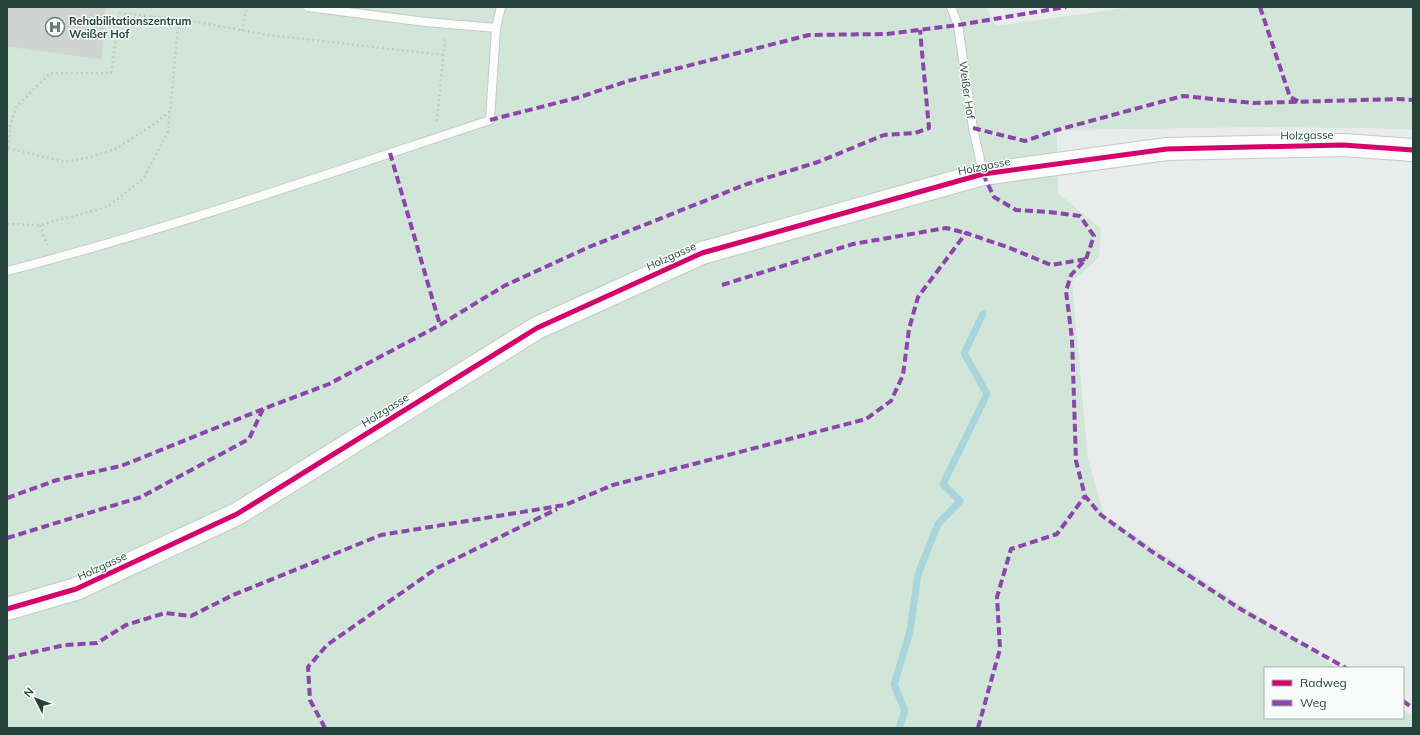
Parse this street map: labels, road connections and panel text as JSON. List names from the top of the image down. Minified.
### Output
{"streets":{"street":["Holzgasse"],"lane":["Weißer Hof"]},"crossings":[["Weißer Hof","Holzgasse"]],"places":{"hospital":["Rehabilitationszentrum Weißer Hof"]},"legend":["Radweg","Weg"],"north":"top left"}
